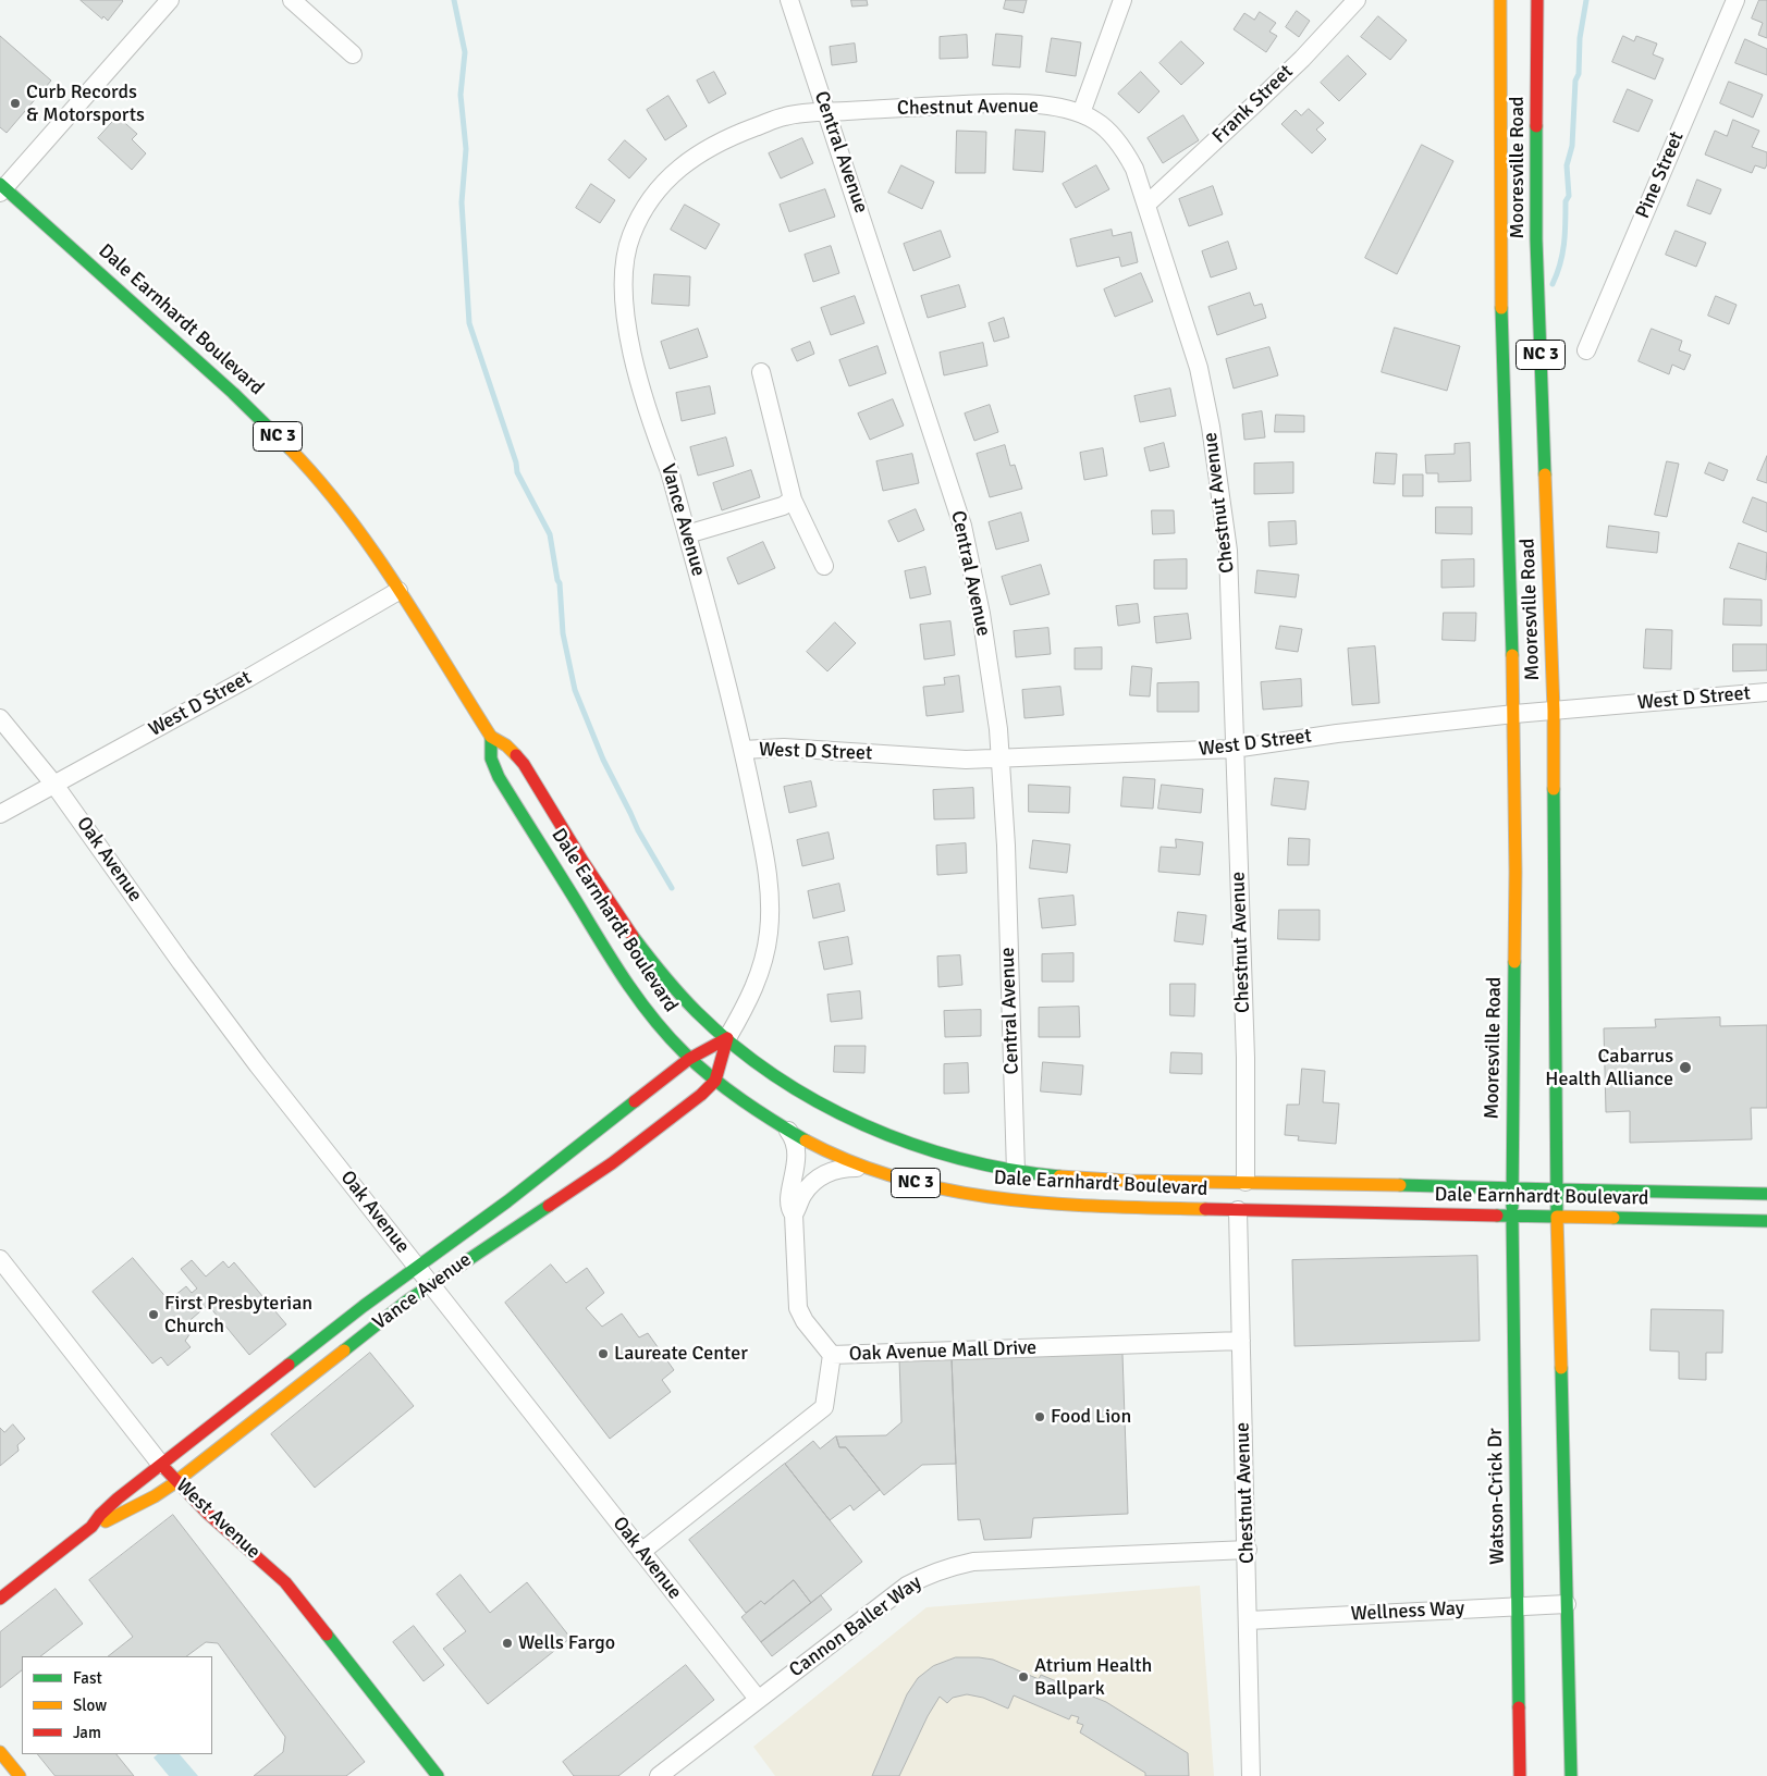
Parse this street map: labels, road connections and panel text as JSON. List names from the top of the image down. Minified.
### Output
{"streets":{"main road":["Mooresville Road","Dale Earnhardt Boulevard","NC 3","Vance Avenue","Watson-Crick Dr","West Avenue"],"street":["Frank Street","Chestnut Avenue","Central Avenue","Pine Street","West D Street","Oak Avenue","Oak Avenue Mall Drive","Wellness Way","Cannon Baller Way"]},"crossings":[["Frank Street","Chestnut Avenue"],["Chestnut Avenue","Central Avenue"],["Chestnut Avenue","Dale Earnhardt Boulevard"],["Chestnut Avenue","Vance Avenue"],["Chestnut Avenue","West D Street"],["Chestnut Avenue","Oak Avenue Mall Drive"],["Chestnut Avenue","Wellness Way"],["Chestnut Avenue","Cannon Baller Way"],["Central Avenue","Dale Earnhardt Boulevard"],["Central Avenue","Vance Avenue"],["Central Avenue","West D Street"],["Mooresville Road","Dale Earnhardt Boulevard"],["Mooresville Road","West D Street"],["Mooresville Road","Watson-Crick Dr"],["Dale Earnhardt Boulevard","Vance Avenue"],["Dale Earnhardt Boulevard","West D Street"],["Dale Earnhardt Boulevard","Watson-Crick Dr"],["Vance Avenue","West D Street"],["Vance Avenue","Oak Avenue"],["Vance Avenue","West Avenue"],["West D Street","Oak Avenue"],["Oak Avenue","Oak Avenue Mall Drive"],["Oak Avenue","Cannon Baller Way"],["Watson-Crick Dr","Wellness Way"]],"places":["Curb Records & Motorsports","Cabarrus Health Alliance","First Presbyterian Church","Laureate Center","Food Lion","Wells Fargo","Atrium Health Ballpark"],"legend":["Fast","Slow","Jam"]}
